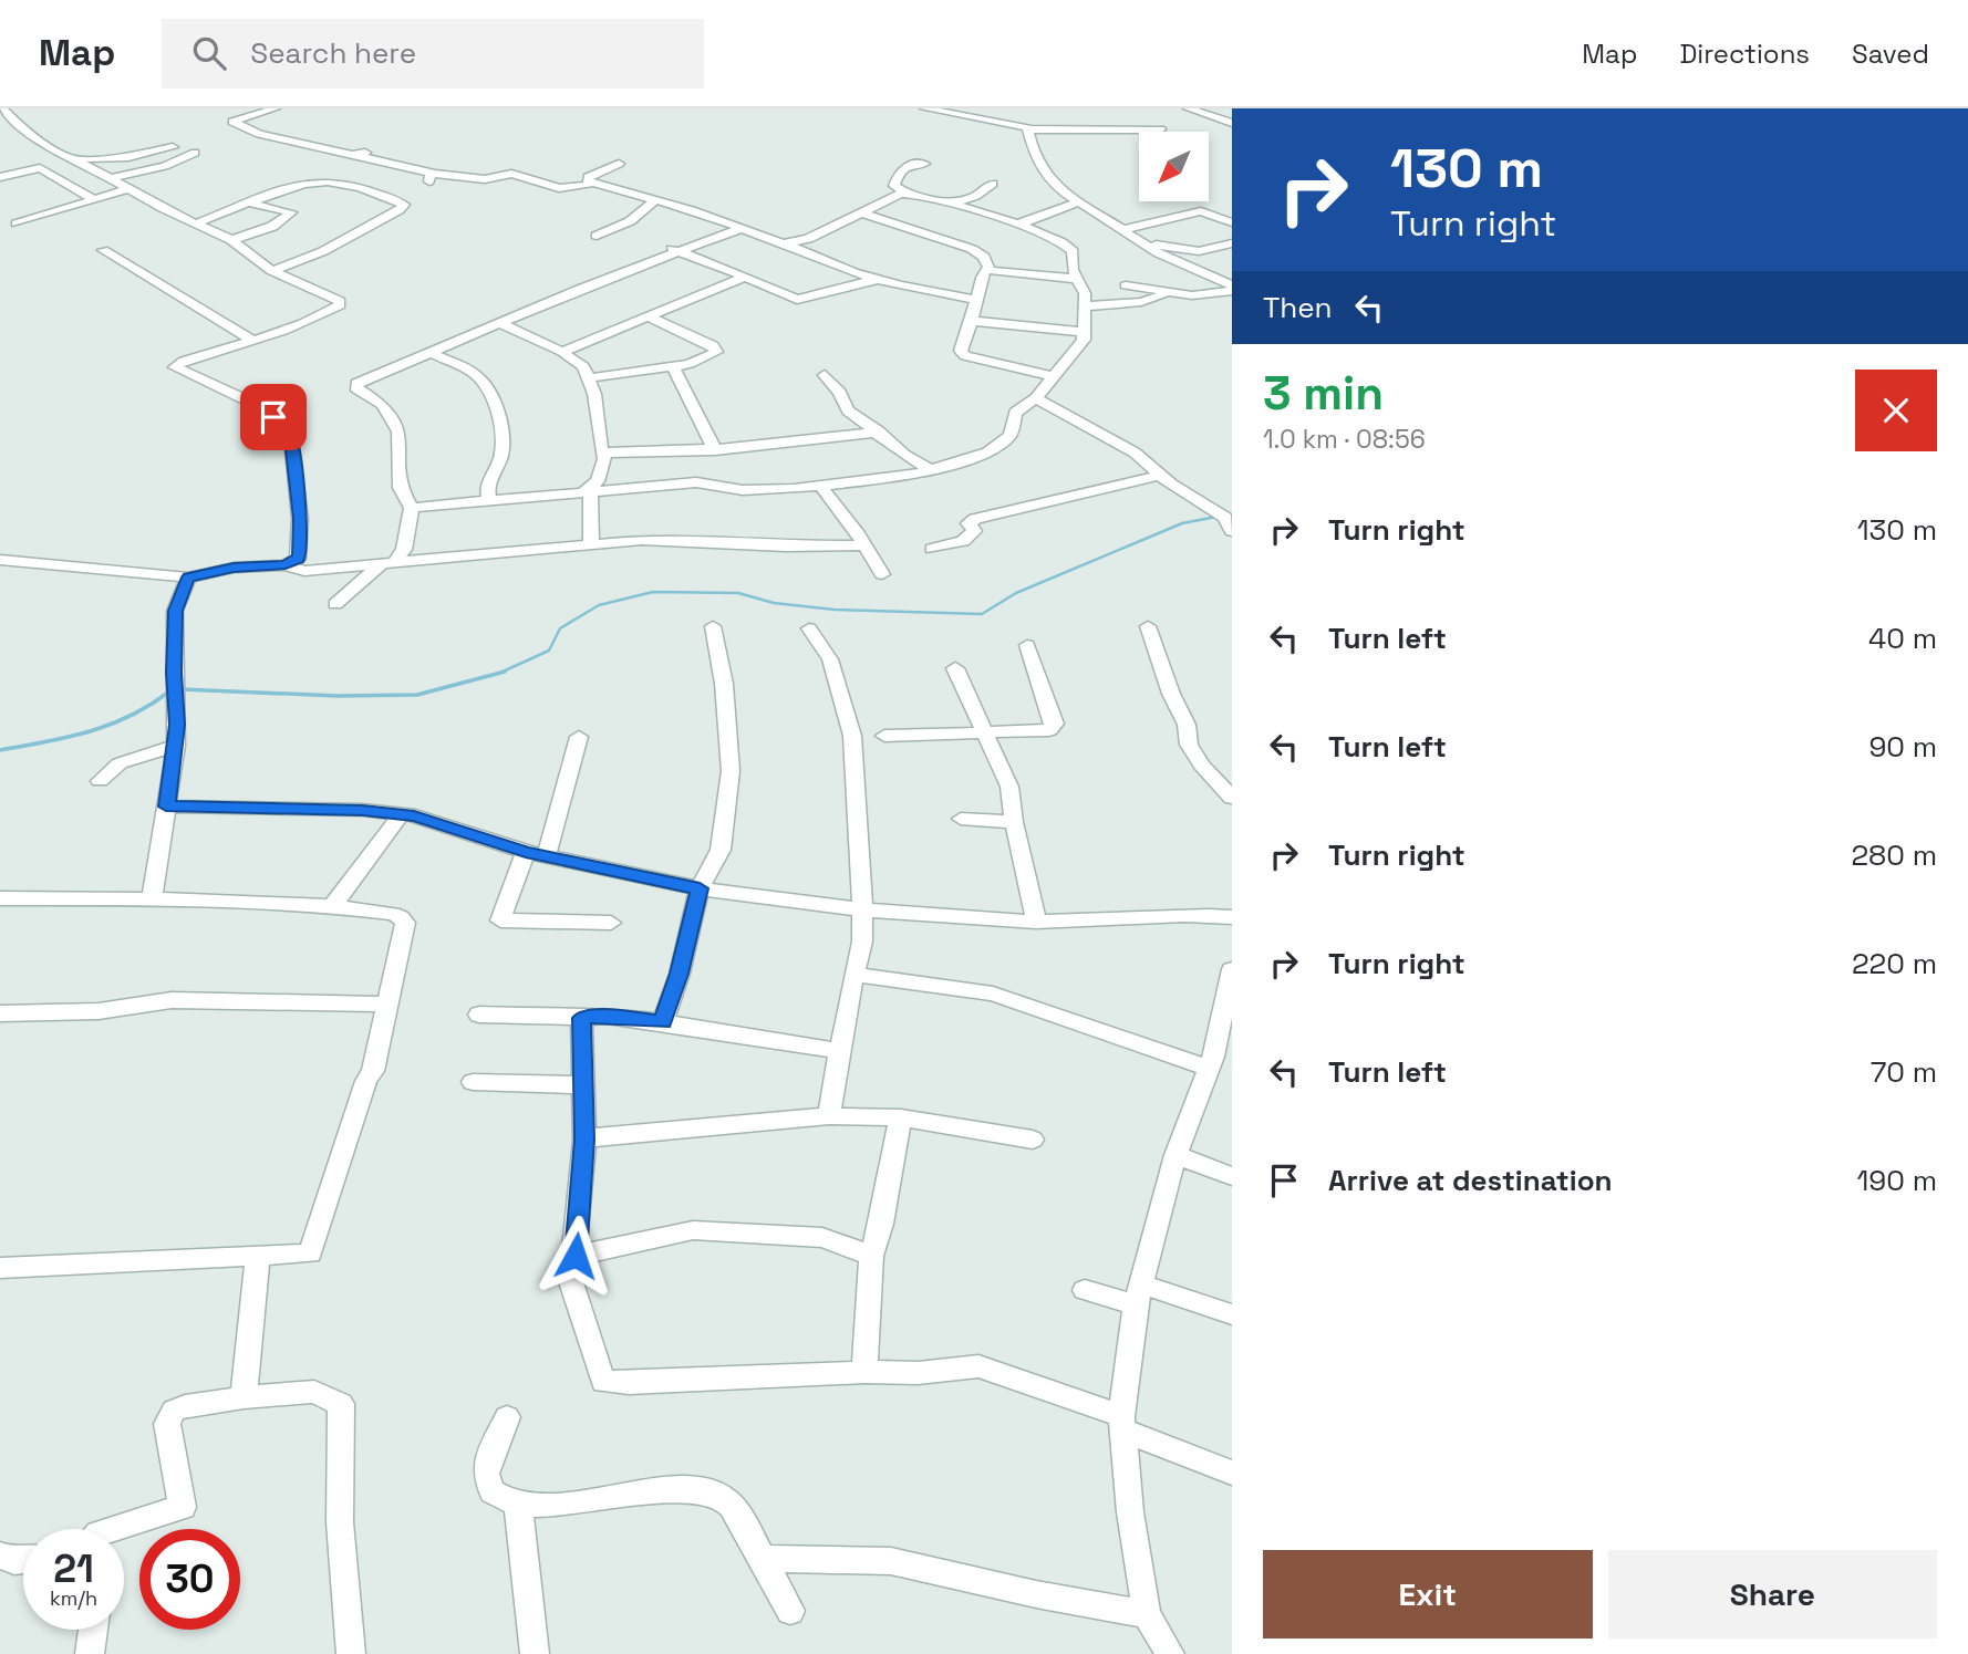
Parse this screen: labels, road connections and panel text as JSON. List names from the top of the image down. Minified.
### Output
{"north":"bottom left","page":{"header":"Map","search":"Search here","nav":["Map","Directions","Saved"],"turn":["130 m","Turn right"],"then":"Then","heading":["3 min","1.0 km · 08:56"],"list":[{"name":"Turn right","value":"130 m"},{"name":"Turn left","value":"40 m"},{"name":"Turn left","value":"90 m"},{"name":"Turn right","value":"280 m"},{"name":"Turn right","value":"220 m"},{"name":"Turn left","value":"70 m"},{"name":"Arrive at destination","value":"190 m"}],"speed":"21 km/h","limit":"30","buttons":["Exit","Share"]}}
